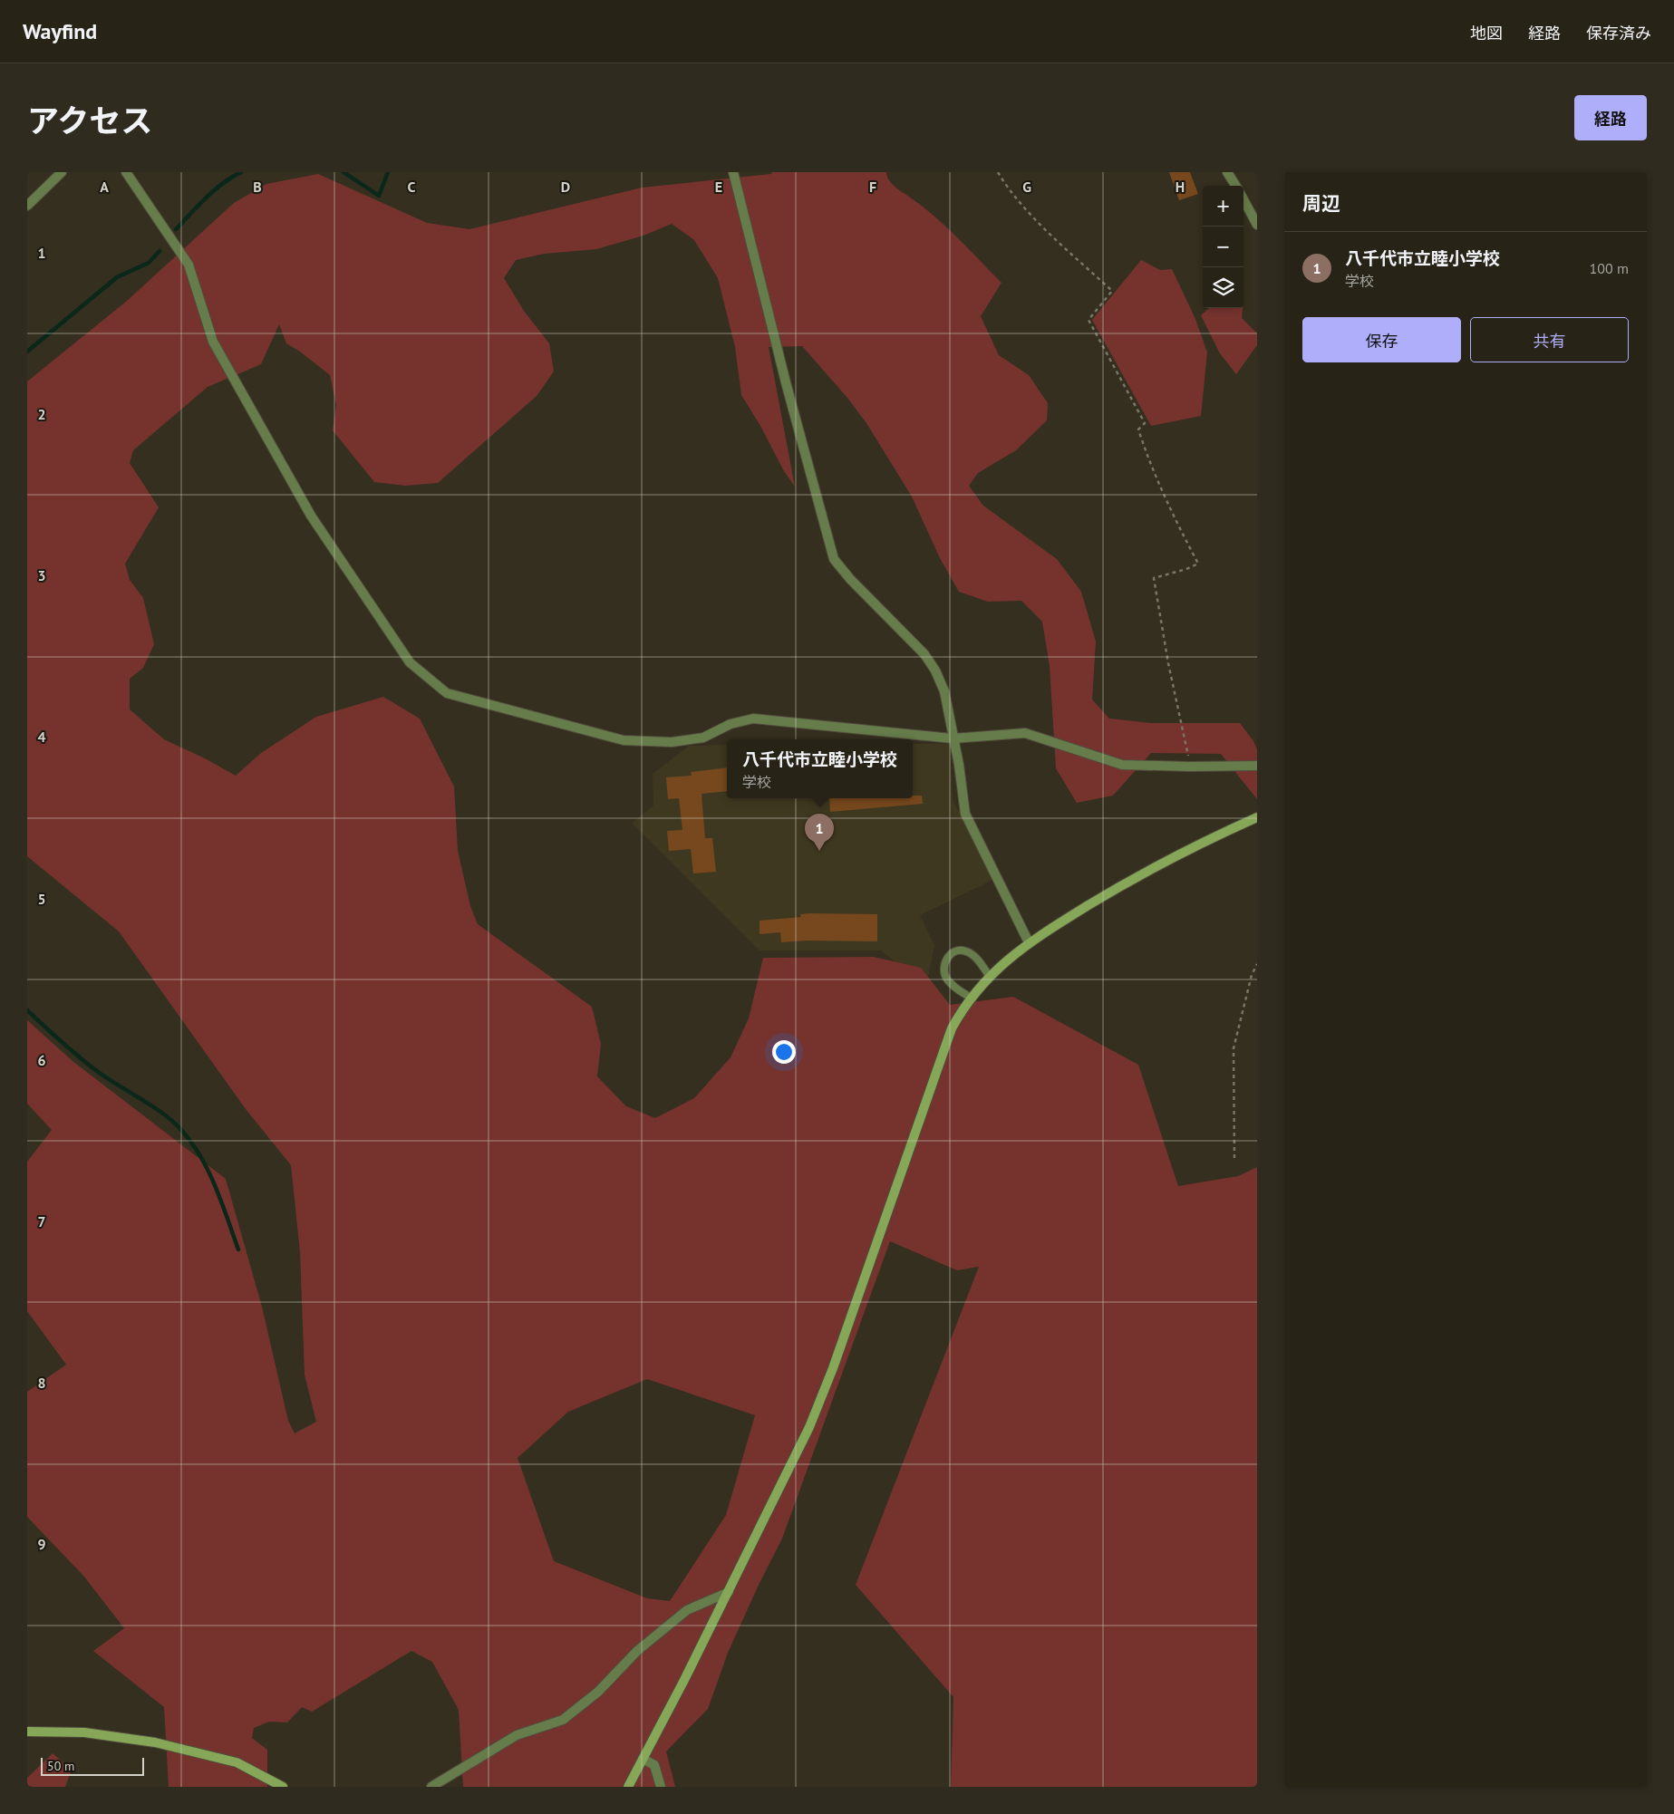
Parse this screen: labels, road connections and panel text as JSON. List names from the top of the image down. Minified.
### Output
{"scale_bar":"50 m","page":{"header":"Wayfind","nav":["地図","経路","保存済み"],"title":"アクセス","buttons":["経路",["保存","共有"]],"heading":"周辺","map_buttons":["+","−"],"list":[{"mark":"1","name":"八千代市立睦小学校","note":"学校","value":"100 m"}],"popup":["八千代市立睦小学校","学校"],"pins":"1","scale":"50 m"},"grid":{"columns":["A","B","C","D","E","F","G","H"],"rows":["1","2","3","4","5","6","7","8","9"]}}
